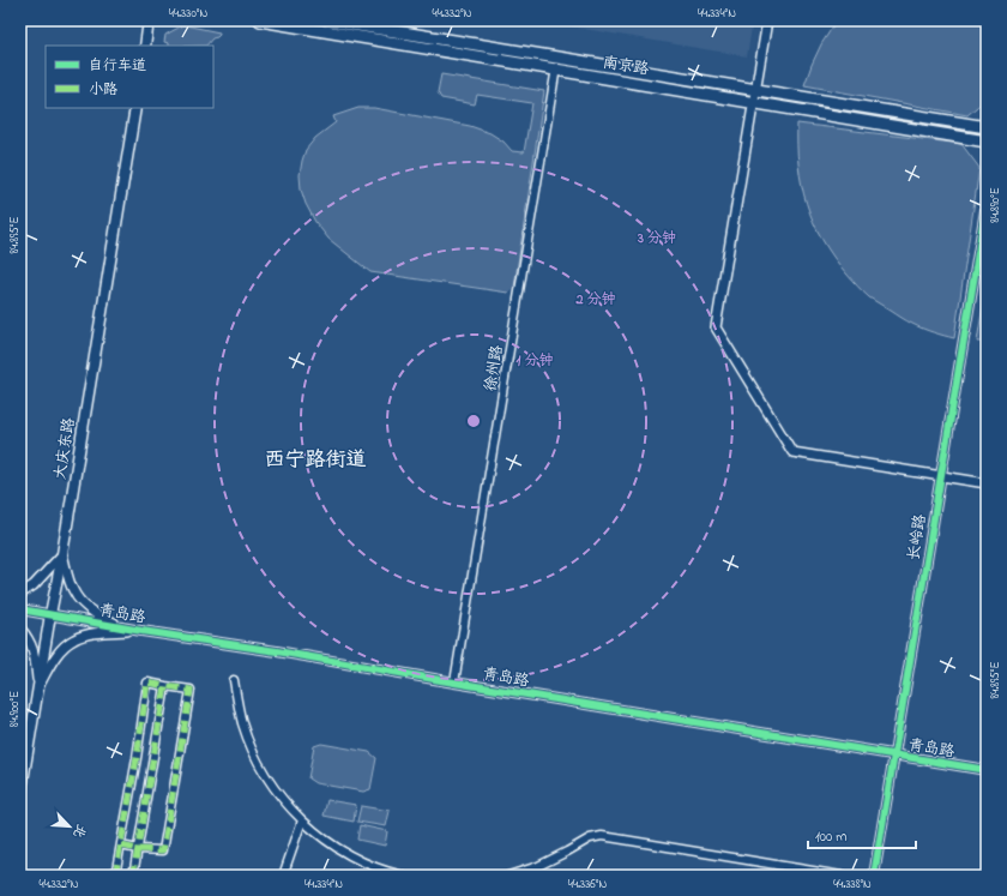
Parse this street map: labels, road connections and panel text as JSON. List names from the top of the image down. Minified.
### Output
{"streets":{"main road":["南京路","大庆东路"],"street":["徐州路","长岭路","青岛路"]},"crossings":[["南京路","徐州路"],["徐州路","青岛路"],["大庆东路","青岛路"],["长岭路","青岛路"]],"districts":["西宁路街道"],"legend":["自行车道","小路"],"scale_bar":"100 m","north":"bottom right","coordinates":["44.330°N","44.332°N","44.334°N","84.890°E","84.895°E","84.900°E","44.336°N","44.338°N"],"rings":["3 分钟","2 分钟","1 分钟"]}
